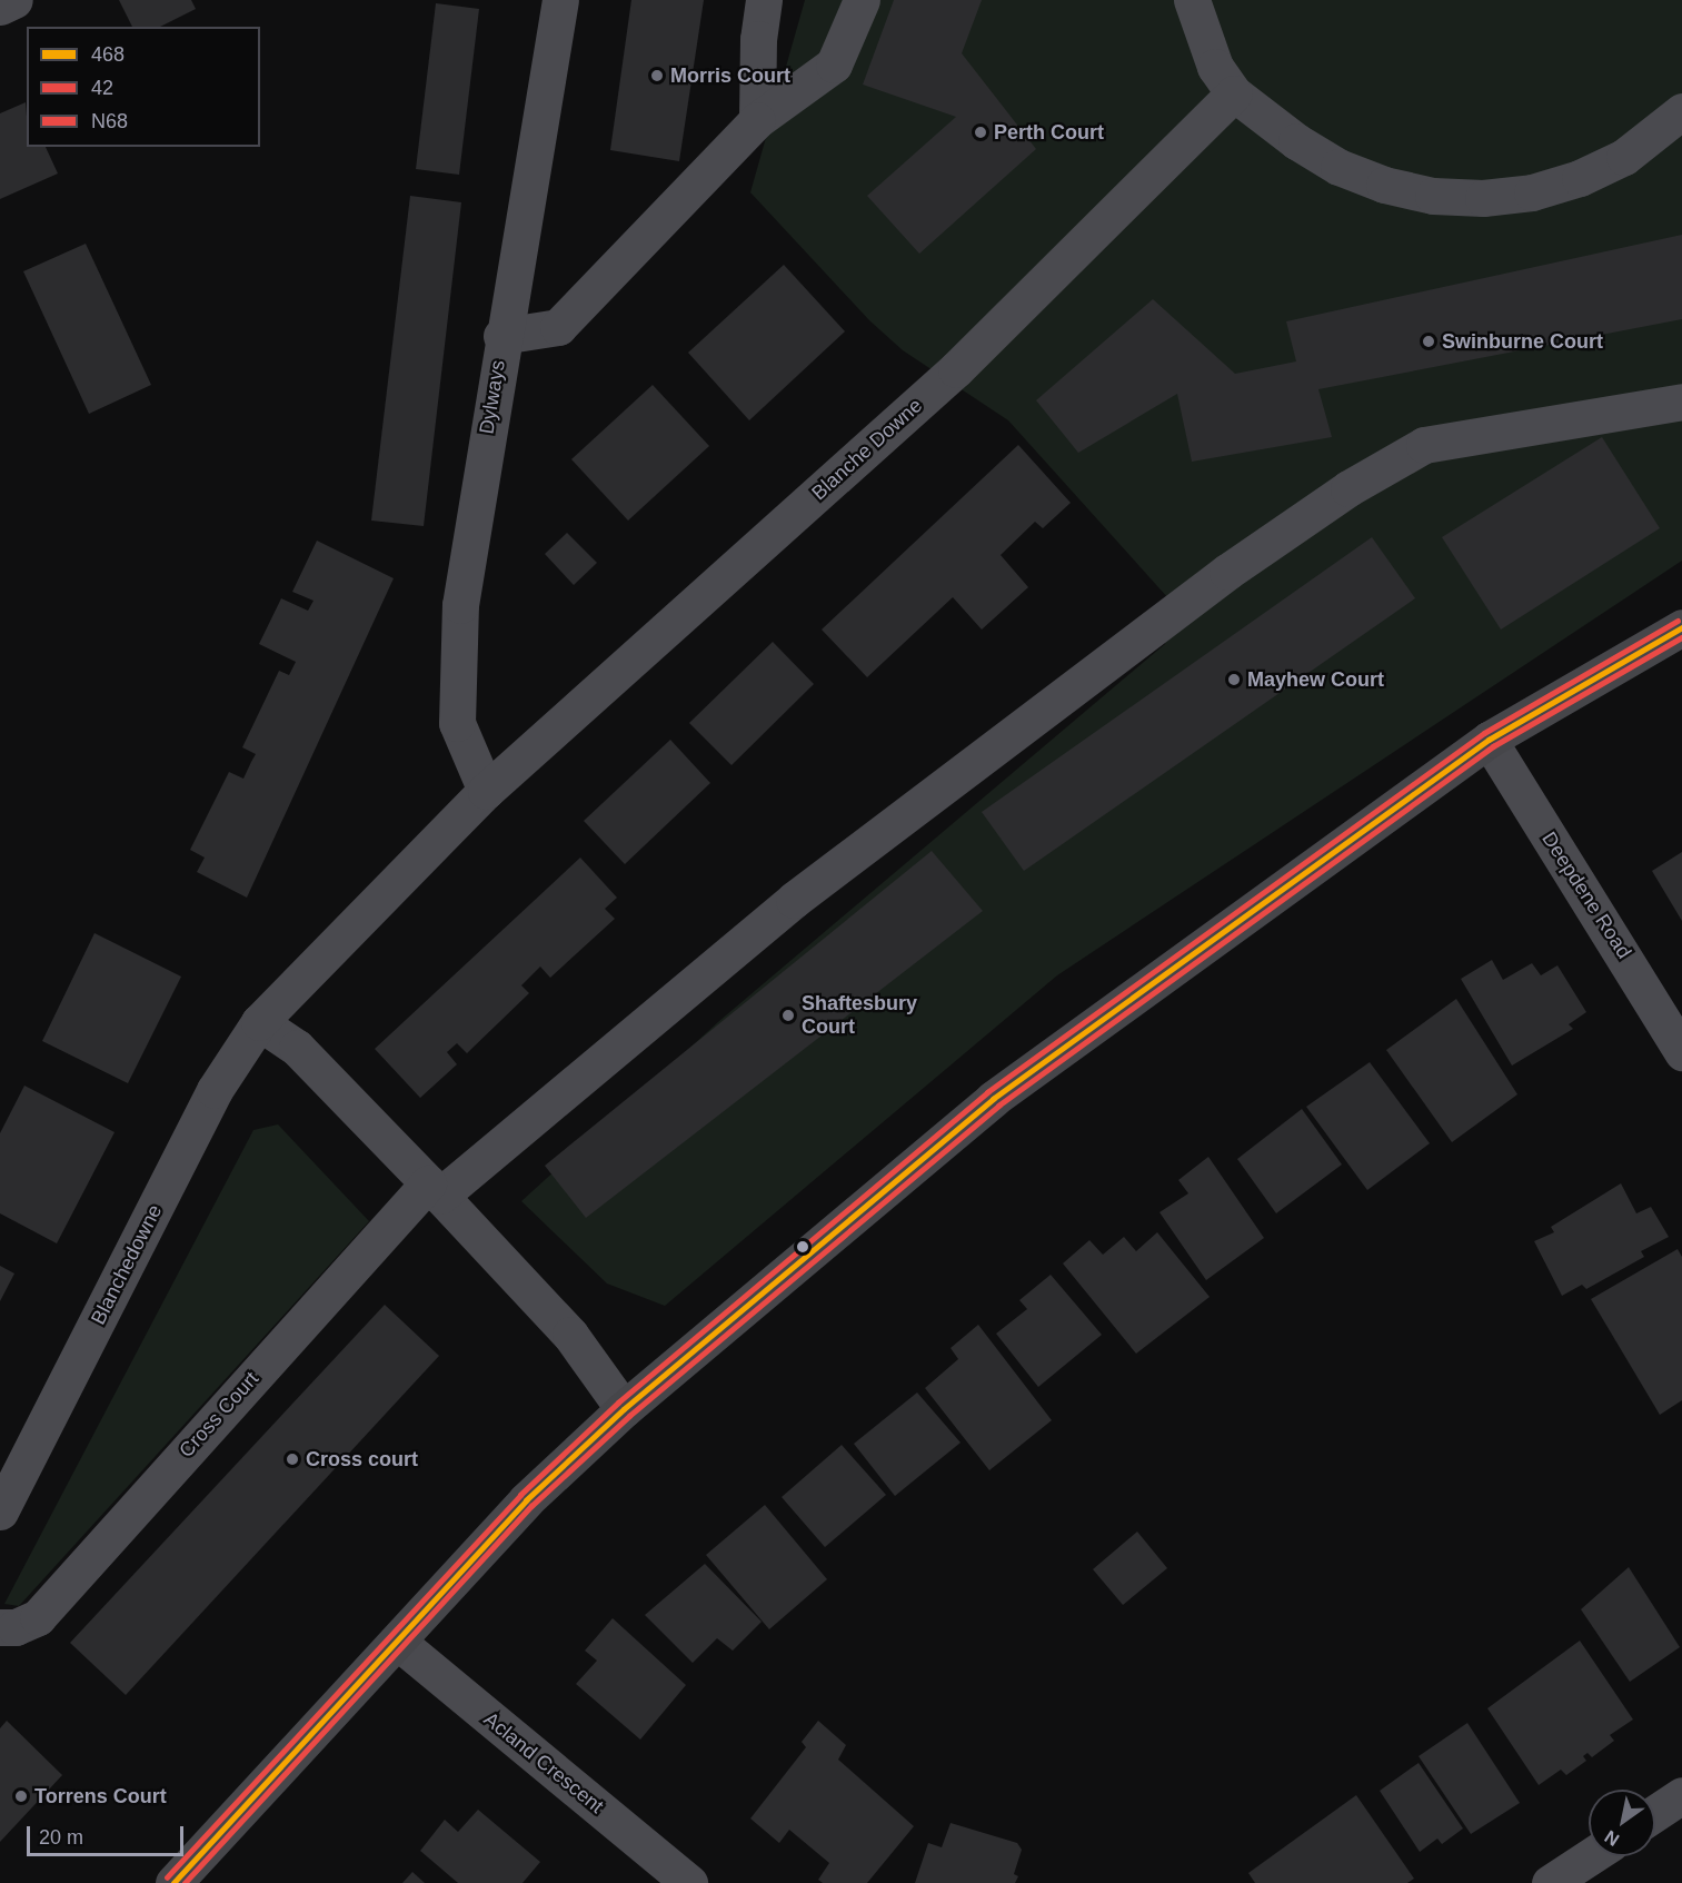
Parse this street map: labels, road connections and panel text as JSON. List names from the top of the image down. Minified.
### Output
{"streets":{"street":["Dylways","Blanche Downe","Deepdene Road","Blanchedowne","Cross Court","Acland Crescent"]},"crossings":[["Dylways","Blanche Downe"],["Dylways","Blanchedowne"],["Blanche Downe","Blanchedowne"]],"places":["Morris Court","Perth Court","Swinburne Court","Mayhew Court","Shaftesbury Court","Cross court","Torrens Court"],"lines":["transit line N68","transit line 468","transit line 42"],"legend":["468","42","N68"],"scale_bar":"20 m","north":"bottom left"}
